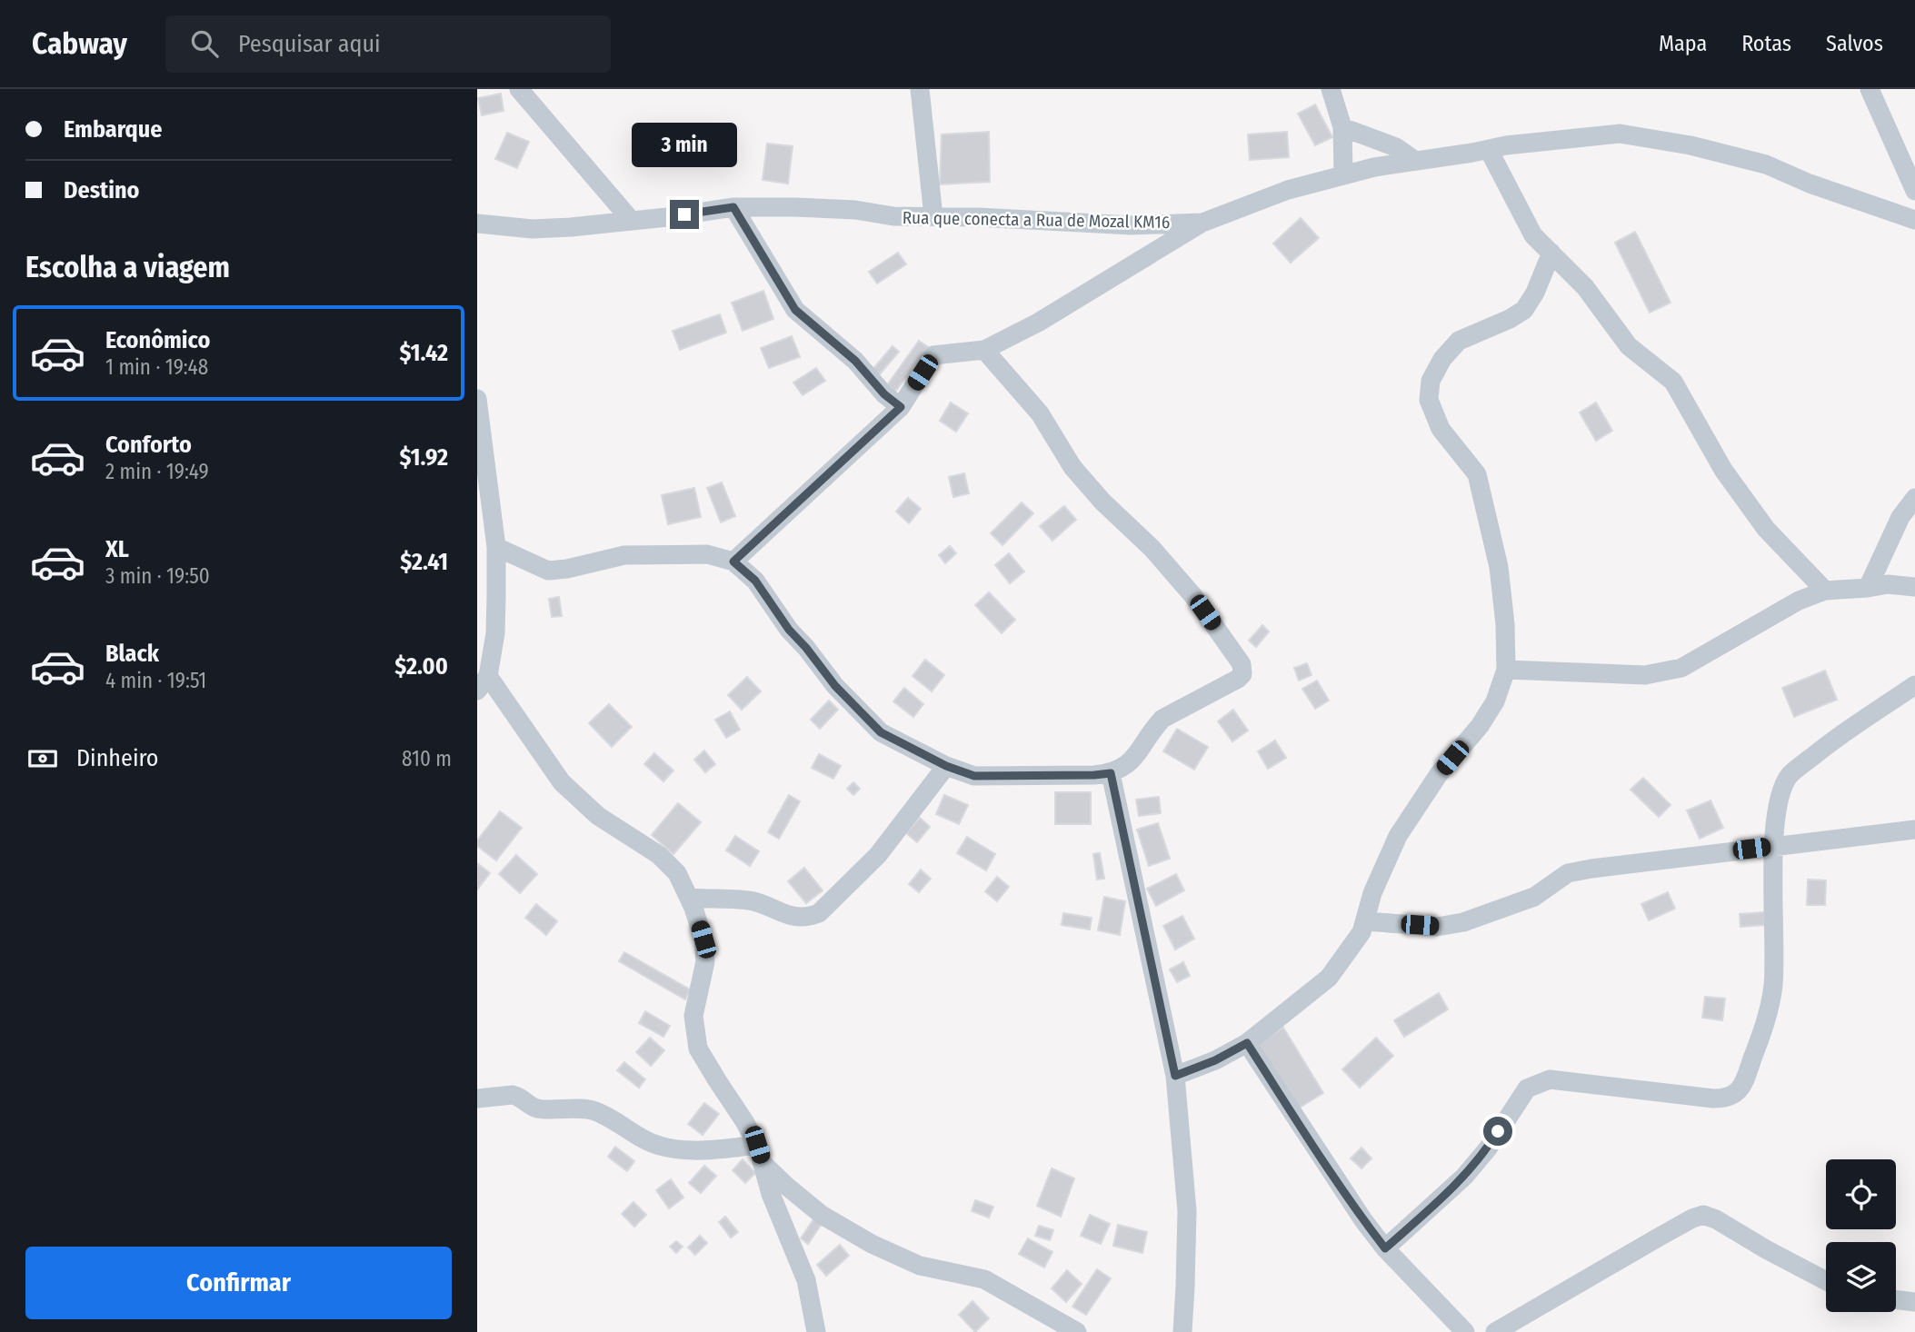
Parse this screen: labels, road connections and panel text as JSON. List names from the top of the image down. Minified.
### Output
{"streets":{"street":["Rua que conecta a Rua de Mozal KM16"]},"page":{"header":"Cabway","search":"Pesquisar aqui","nav":["Mapa","Rotas","Salvos"],"banner":["Embarque","Destino"],"bubble":"3 min","heading":"Escolha a viagem","list":[{"name":"Econômico","note":"1 min · 19:48","value":"$1.42"},{"name":"Conforto","note":"2 min · 19:49","value":"$1.92"},{"name":"XL","note":"3 min · 19:50","value":"$2.41"},{"name":"Black","note":"4 min · 19:51","value":"$2.00"}],"pay":["Dinheiro","810 m"],"buttons":"Confirmar"}}
